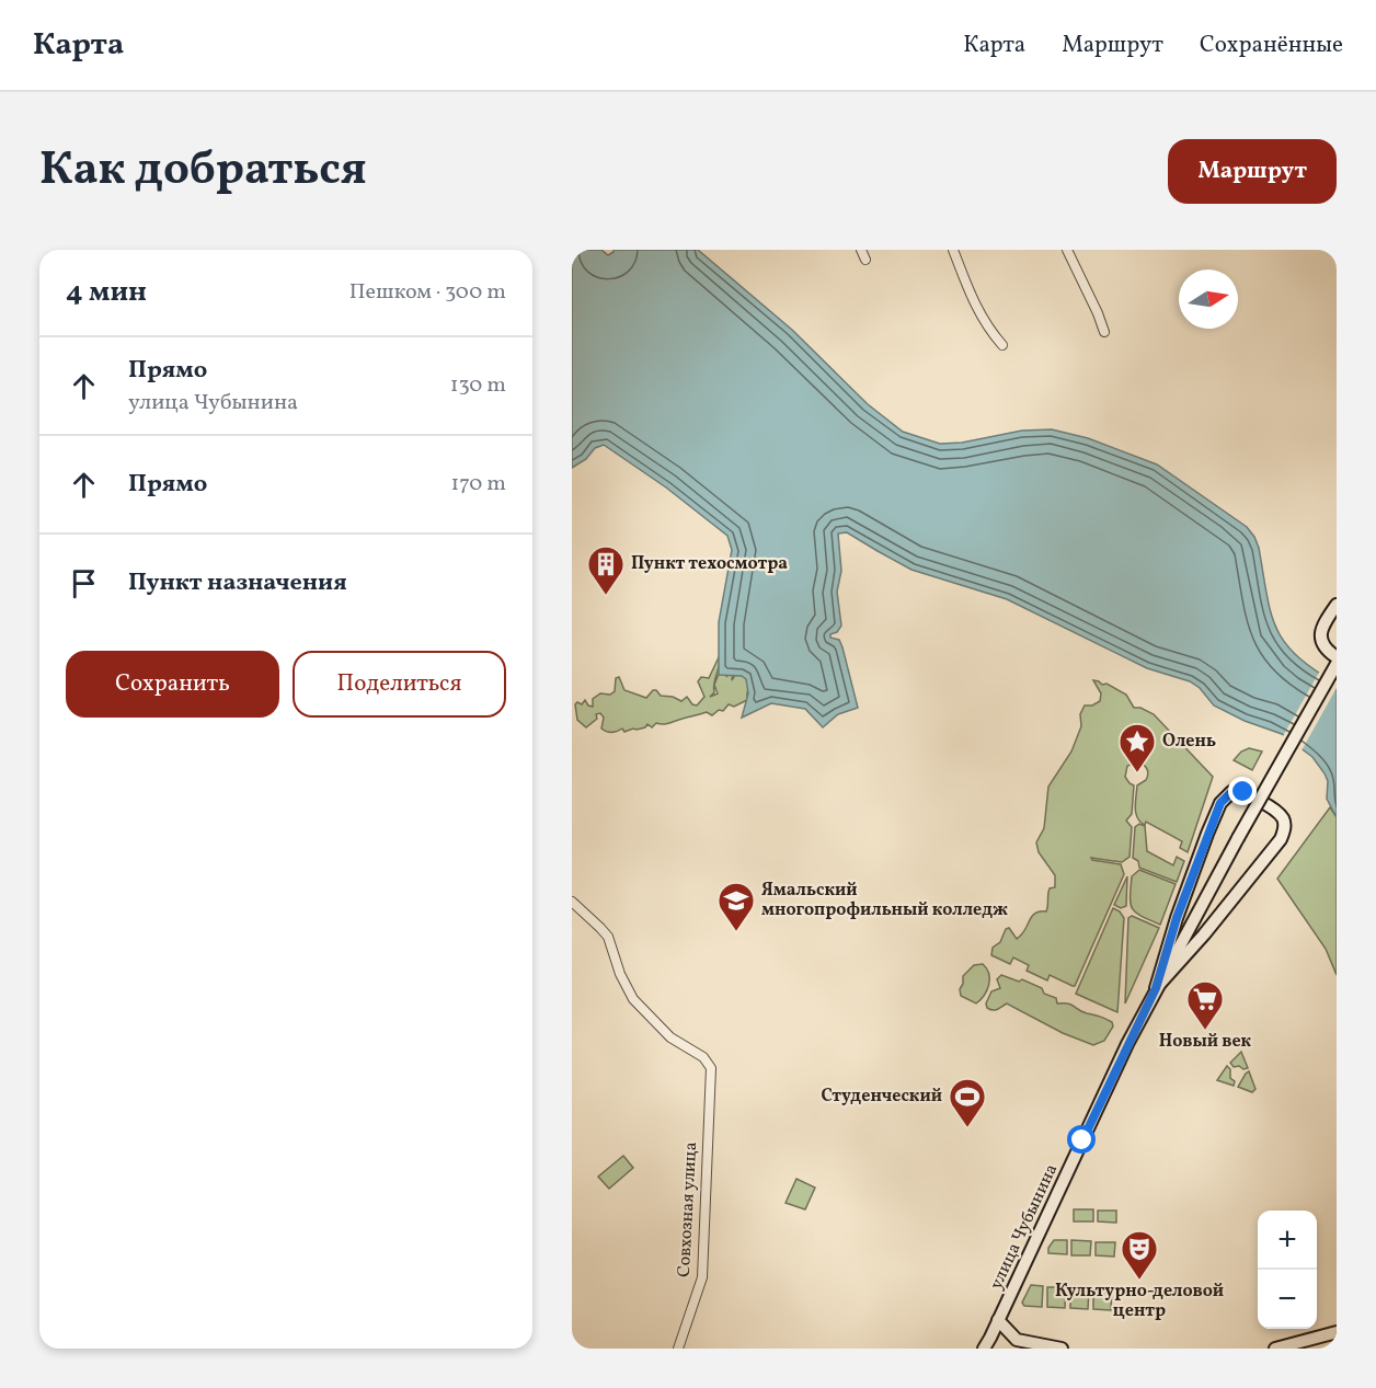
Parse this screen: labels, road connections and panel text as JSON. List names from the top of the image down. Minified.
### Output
{"streets":{"main road":["улица Чубынина"],"street":["Совхозная улица"]},"places":{"building":["Пункт техосмотра"],"place":["Олень"],"school or university":["Ямальский многопрофильный колледж"],"supermarket":["Новый век"],"sports":["Студенческий"],"theatre":["Культурно-деловой центр"]},"north":"right","page":{"header":"Карта","nav":["Карта","Маршрут","Сохранённые"],"title":"Как добраться","buttons":["Маршрут",["Сохранить","Поделиться"]],"heading":["4 мин","Пешком · 300 m"],"list":[["Прямо","улица Чубынина","130 m"],["Прямо","170 m"],"Пункт назначения"],"map_buttons":["+","−"]}}
